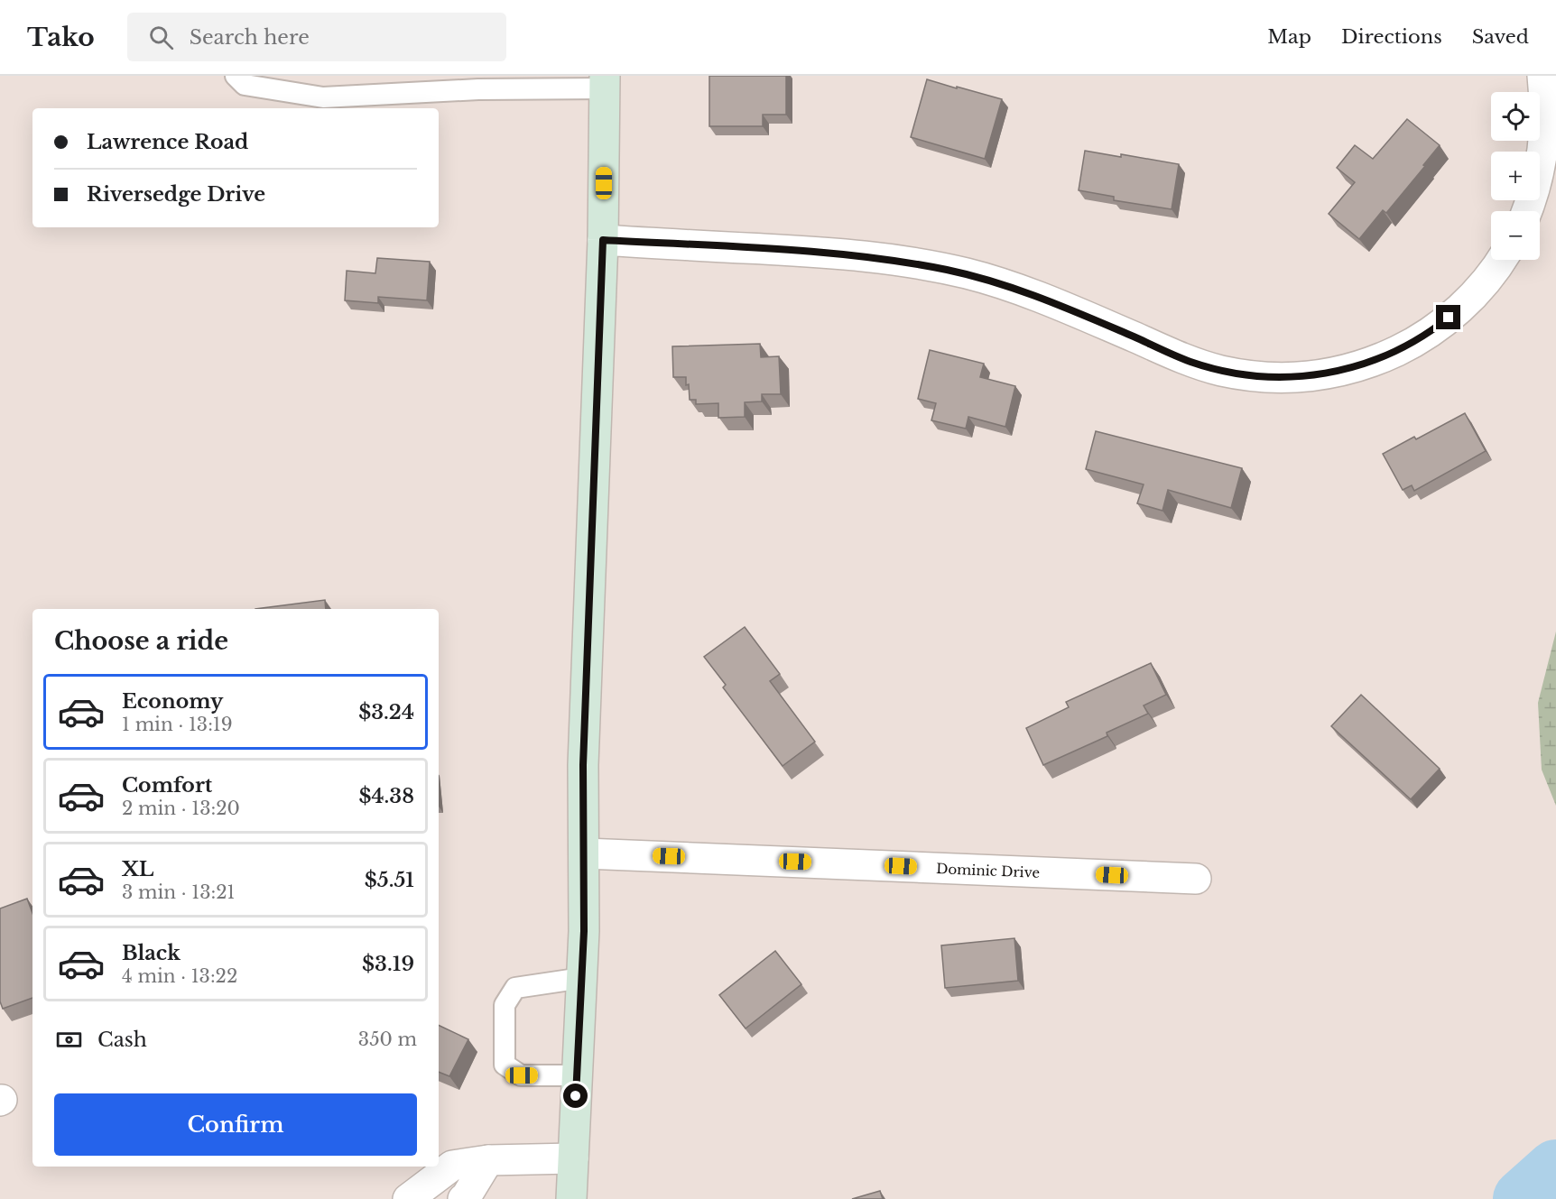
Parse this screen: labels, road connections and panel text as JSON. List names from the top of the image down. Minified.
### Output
{"streets":{"street":["Dominic Drive"]},"page":{"header":"Tako","search":"Search here","nav":["Map","Directions","Saved"],"map_buttons":["+","−"],"banner":["Lawrence Road","Riversedge Drive"],"heading":"Choose a ride","list":[{"name":"Economy","note":"1 min · 13:19","value":"$3.24"},{"name":"Comfort","note":"2 min · 13:20","value":"$4.38"},{"name":"XL","note":"3 min · 13:21","value":"$5.51"},{"name":"Black","note":"4 min · 13:22","value":"$3.19"}],"pay":["Cash","350 m"],"buttons":"Confirm"}}
